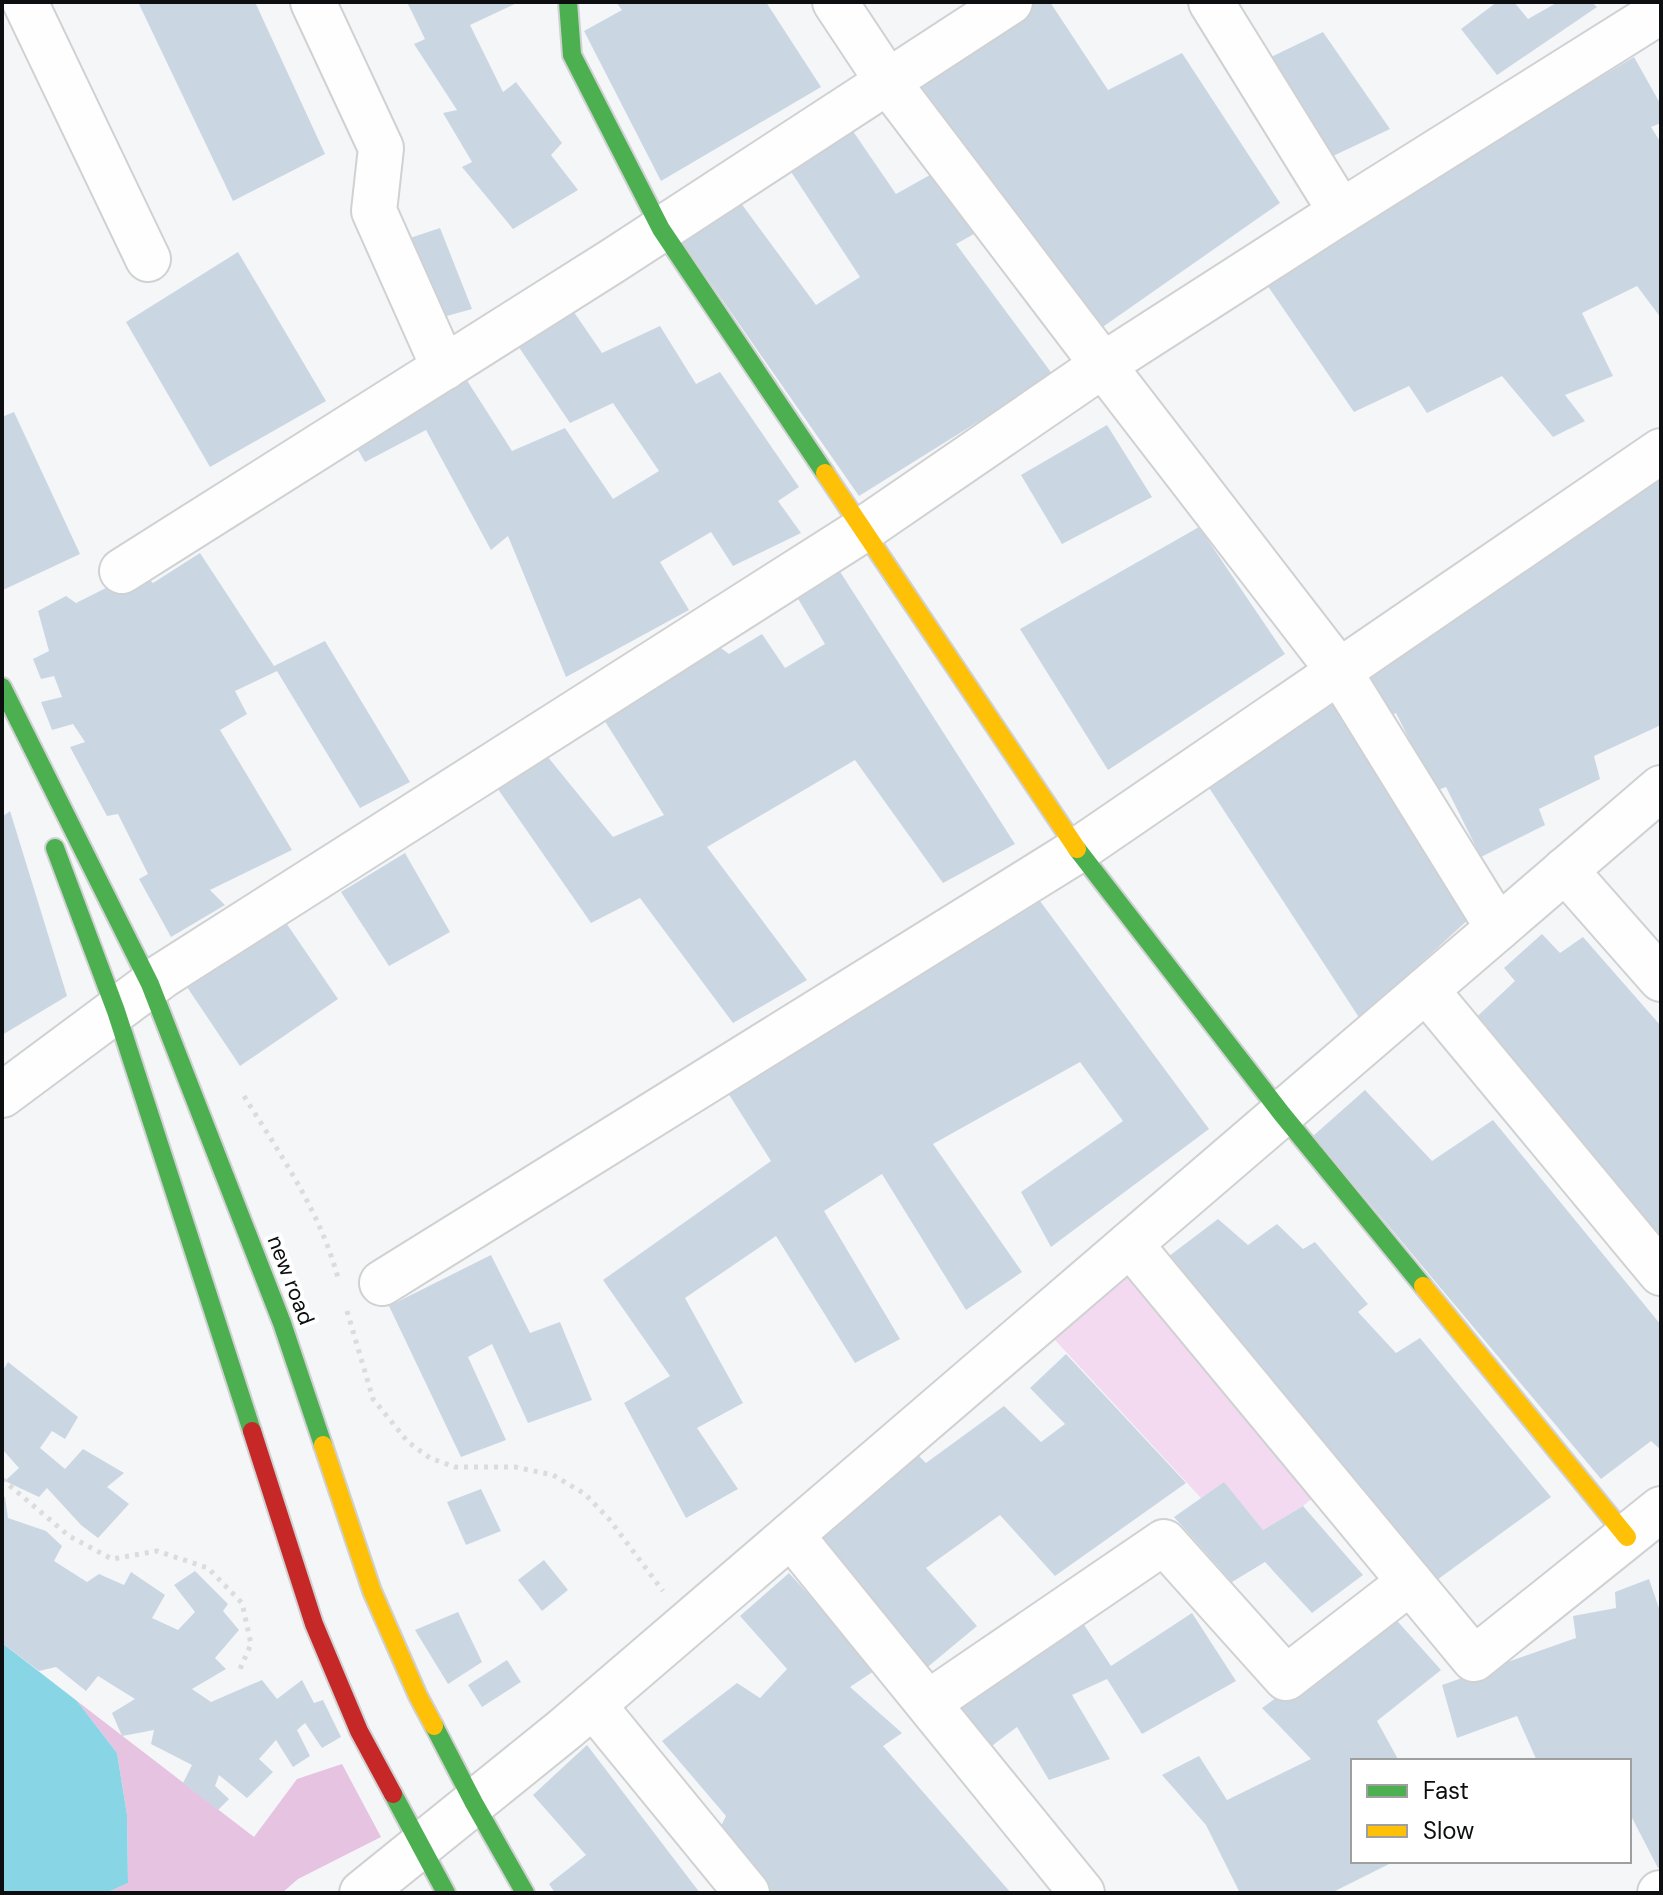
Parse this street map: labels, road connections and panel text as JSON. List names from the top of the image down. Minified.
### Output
{"streets":{"main road":["new road"]},"legend":["Fast","Slow"]}
